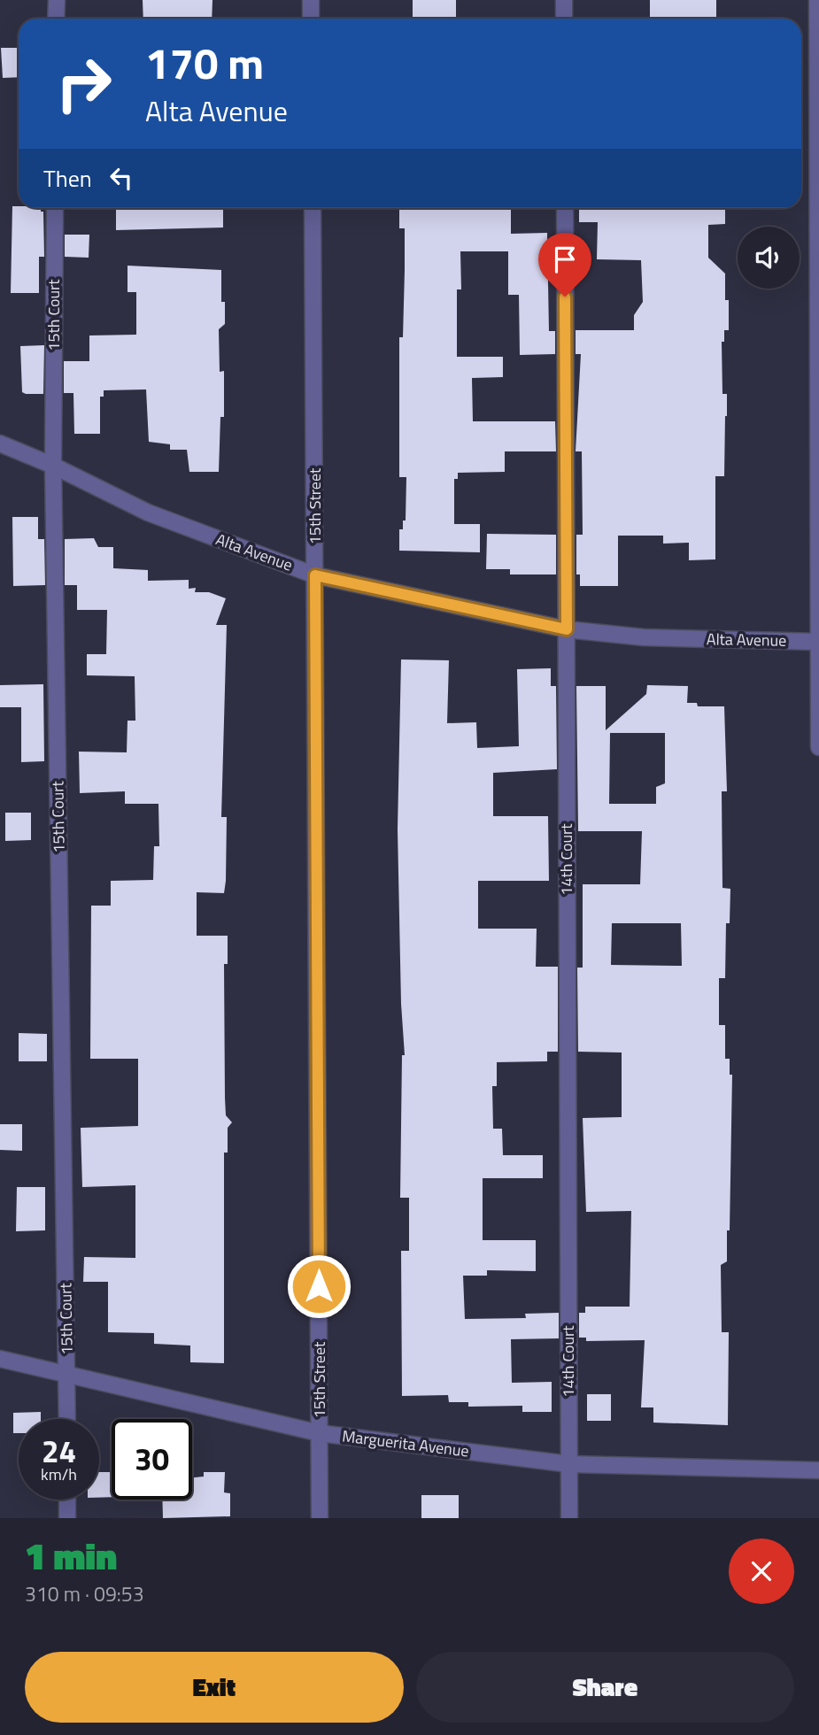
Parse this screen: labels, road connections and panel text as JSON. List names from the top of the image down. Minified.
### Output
{"streets":{"street":["15th Court","15th Street","Alta Avenue","14th Court","Marguerita Avenue"]},"crossings":[["15th Court","Alta Avenue"],["15th Court","Marguerita Avenue"],["15th Street","Alta Avenue"],["15th Street","Marguerita Avenue"],["Alta Avenue","14th Court"],["14th Court","Marguerita Avenue"]],"page":{"turn":["170 m","Alta Avenue"],"then":"Then","speed":"24 km/h","limit":"30","heading":["1 min","310 m · 09:53"],"buttons":["Exit","Share"]}}
